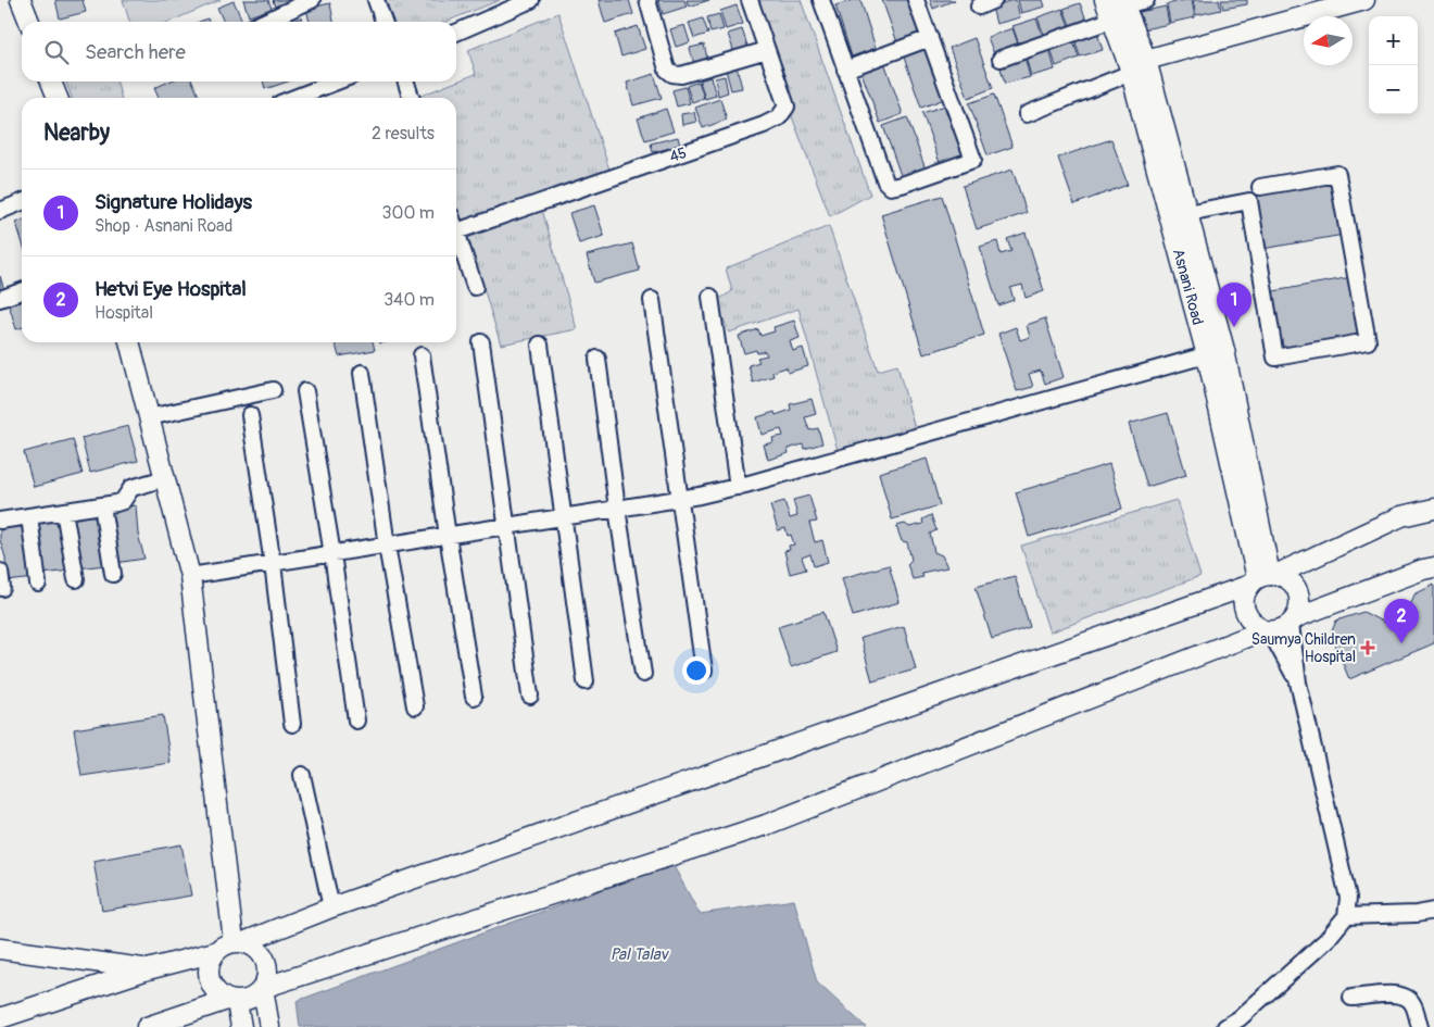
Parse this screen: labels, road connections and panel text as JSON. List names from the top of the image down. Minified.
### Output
{"streets":{"street":["45","Asnani Road"]},"water":["Pal Talav"],"places":{"health":["Saumya Children Hospital"]},"north":"left","page":{"map_buttons":["+","−"],"search":"Search here","heading":["Nearby","2 results"],"list":[{"mark":"1","name":"Signature Holidays","note":"Shop · Asnani Road","value":"300 m"},{"mark":"2","name":"Hetvi Eye Hospital","note":"Hospital","value":"340 m"}],"pins":["1","2"]}}
